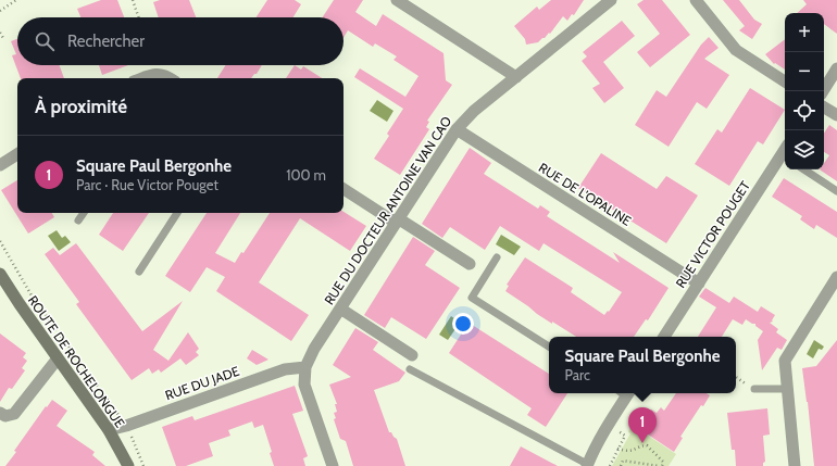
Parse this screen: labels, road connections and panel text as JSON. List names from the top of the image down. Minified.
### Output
{"streets":{"main road":["ROUTE DE ROCHELONGUE"],"street":["RUE DE L'OPALINE","RUE DU DOCTEUR ANTOINE VAN CAO","RUE VICTOR POUGET","RUE DU JADE"]},"crossings":[["RUE DE L'OPALINE","RUE DU DOCTEUR ANTOINE VAN CAO"],["RUE DE L'OPALINE","RUE VICTOR POUGET"],["RUE DU DOCTEUR ANTOINE VAN CAO","RUE DU JADE"],["ROUTE DE ROCHELONGUE","RUE DU JADE"]],"page":{"map_buttons":["+","−"],"search":"Rechercher","heading":"À proximité","list":[{"mark":"1","name":"Square Paul Bergonhe","note":"Parc · Rue Victor Pouget","value":"100 m"}],"popup":["Square Paul Bergonhe","Parc"],"pins":"1"}}
